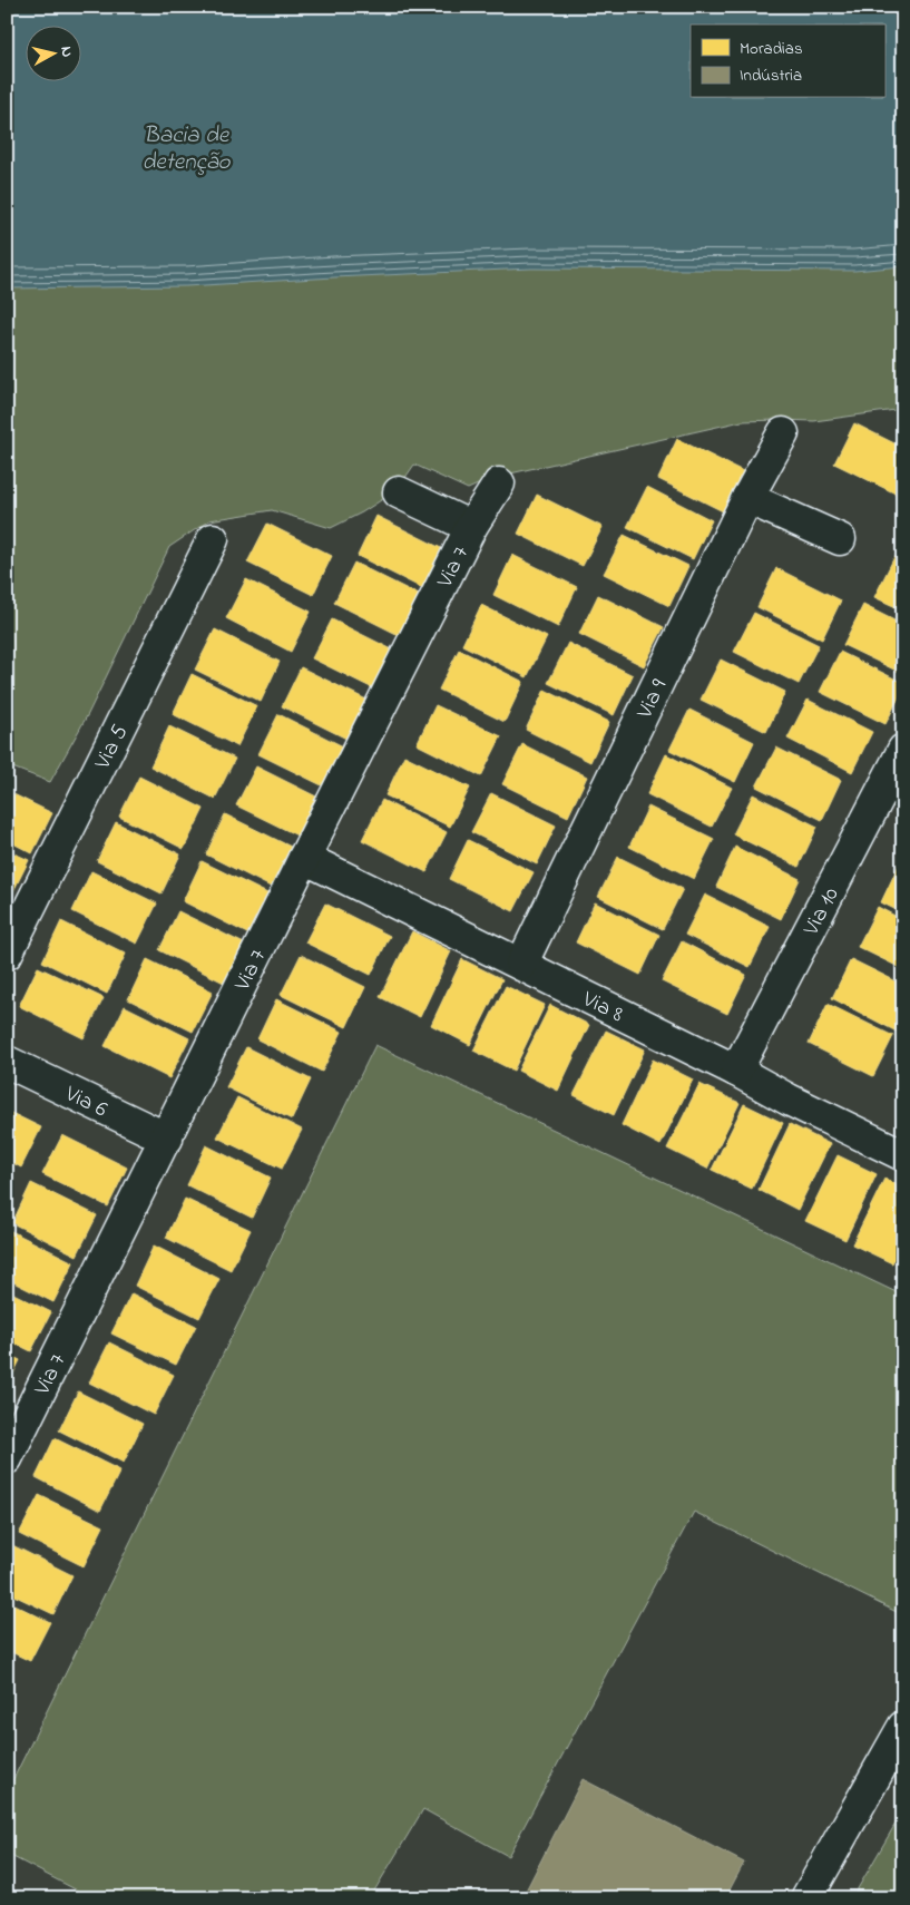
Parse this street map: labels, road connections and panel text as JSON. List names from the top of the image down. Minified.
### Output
{"streets":{"street":["Via 7","Via 9","Via 5","Via 10","Via 8","Via 6"]},"crossings":[["Via 7","Via 8"],["Via 7","Via 6"],["Via 9","Via 8"],["Via 10","Via 8"]],"water":["Bacia de detenção"],"legend":["Moradias","Indústria"],"north":"right"}
